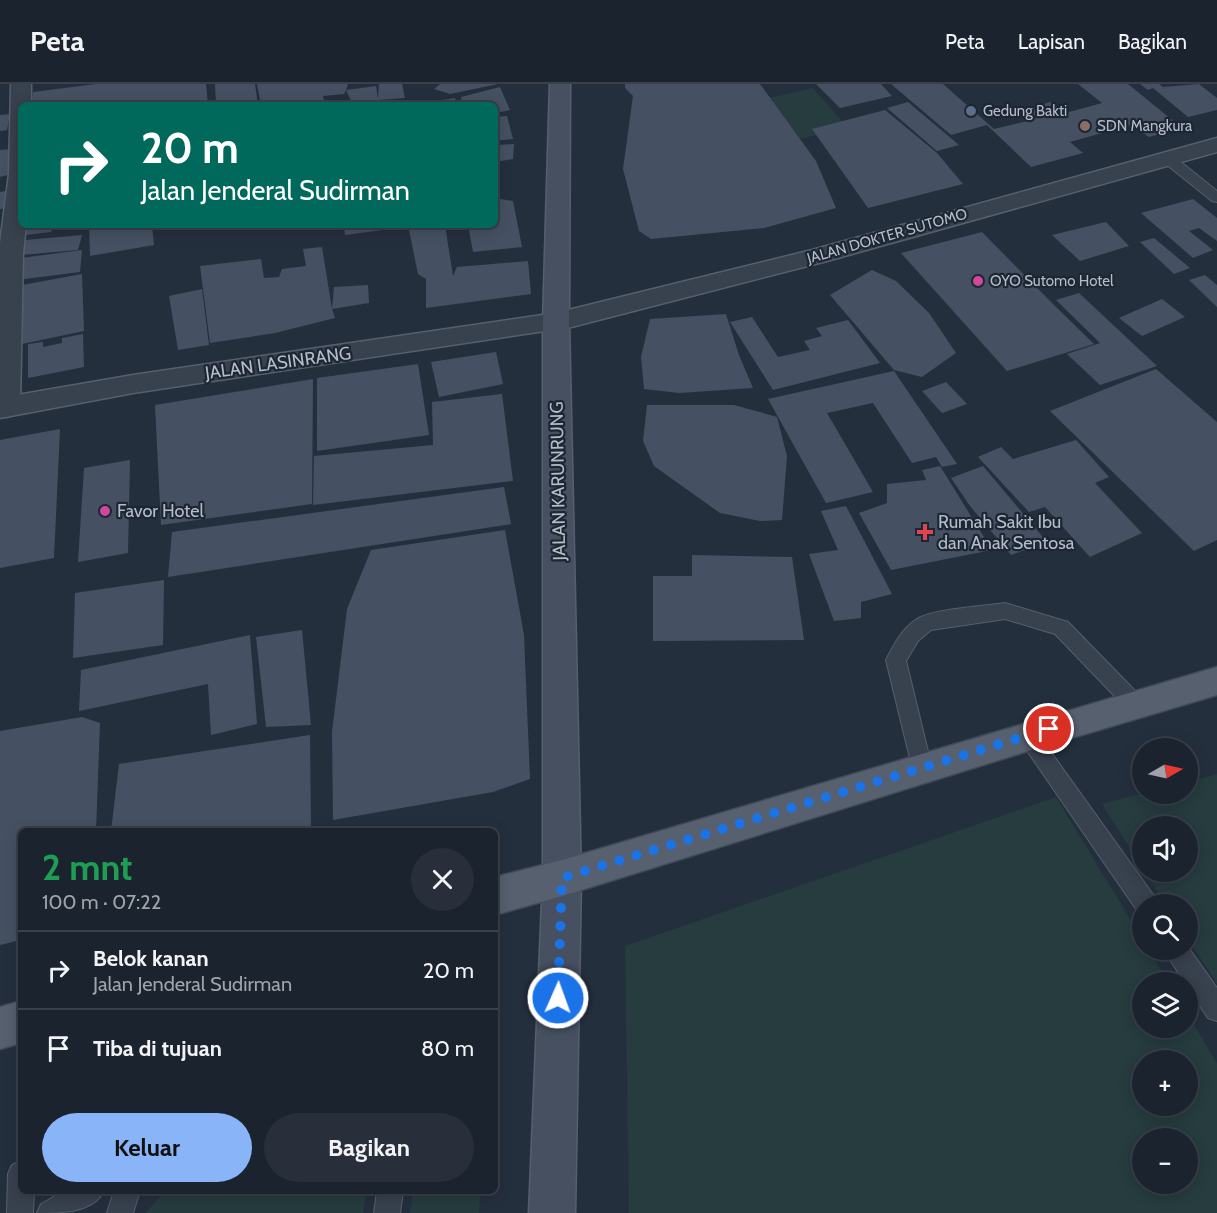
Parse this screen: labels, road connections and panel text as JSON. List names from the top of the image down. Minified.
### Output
{"streets":{"main road":["JALAN KARUNRUNG"],"street":["JALAN DOKTER SUTOMO","JALAN LASINRANG"]},"crossings":[["JALAN DOKTER SUTOMO","JALAN LASINRANG"],["JALAN DOKTER SUTOMO","JALAN KARUNRUNG"],["JALAN LASINRANG","JALAN KARUNRUNG"]],"places":{"other":["Gedung Bakti","SDN Mangkura","OYO Sutomo Hotel","Favor Hotel"],"health":["Rumah Sakit Ibu dan Anak Sentosa"]},"north":"right","page":{"header":"Peta","nav":["Peta","Lapisan","Bagikan"],"turn":["20 m","Jalan Jenderal Sudirman"],"map_buttons":["+","−"],"heading":["2 mnt","100 m · 07:22"],"list":[{"name":"Belok kanan","note":"Jalan Jenderal Sudirman","value":"20 m"},{"name":"Tiba di tujuan","value":"80 m"}],"buttons":["Keluar","Bagikan"]}}
